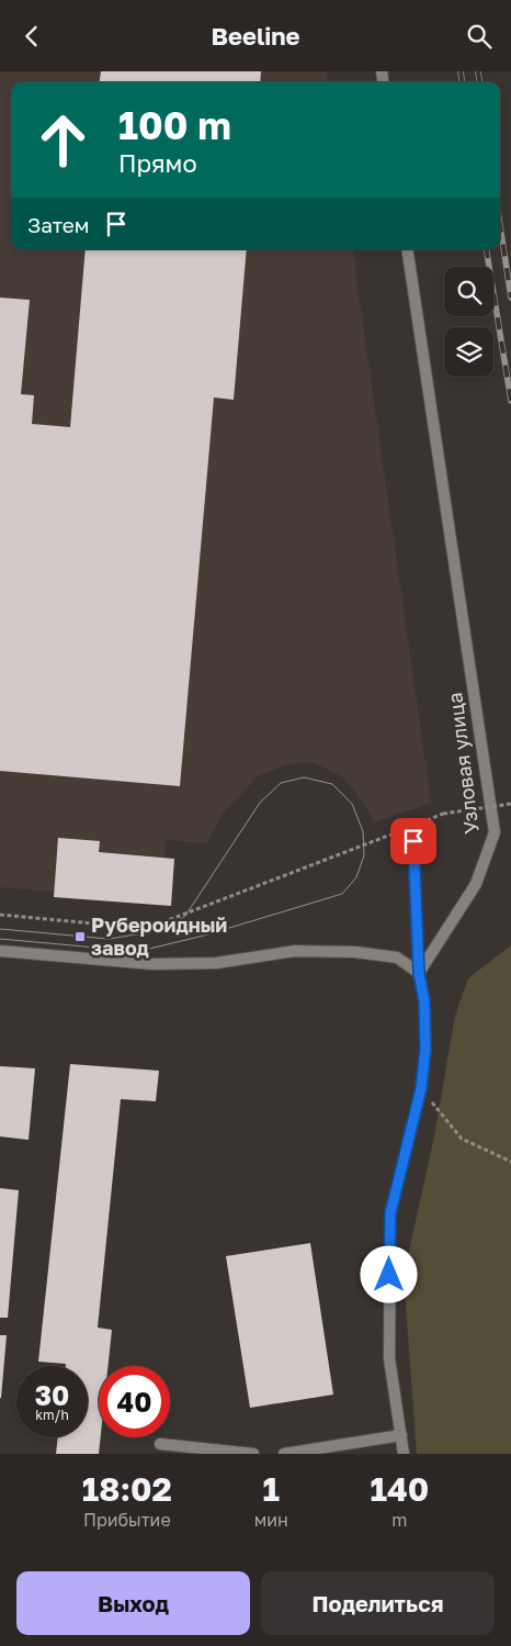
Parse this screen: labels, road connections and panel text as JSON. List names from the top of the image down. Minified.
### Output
{"streets":{"street":["Узловая улица"]},"places":{"transit":["Рубероидный завод"]},"page":{"header":"Beeline","turn":["100 m","Прямо"],"then":"Затем","speed":"30 km/h","limit":"40","eta":["18:02","Прибытие","1","мин","140","m"],"buttons":["Выход","Поделиться"]}}
